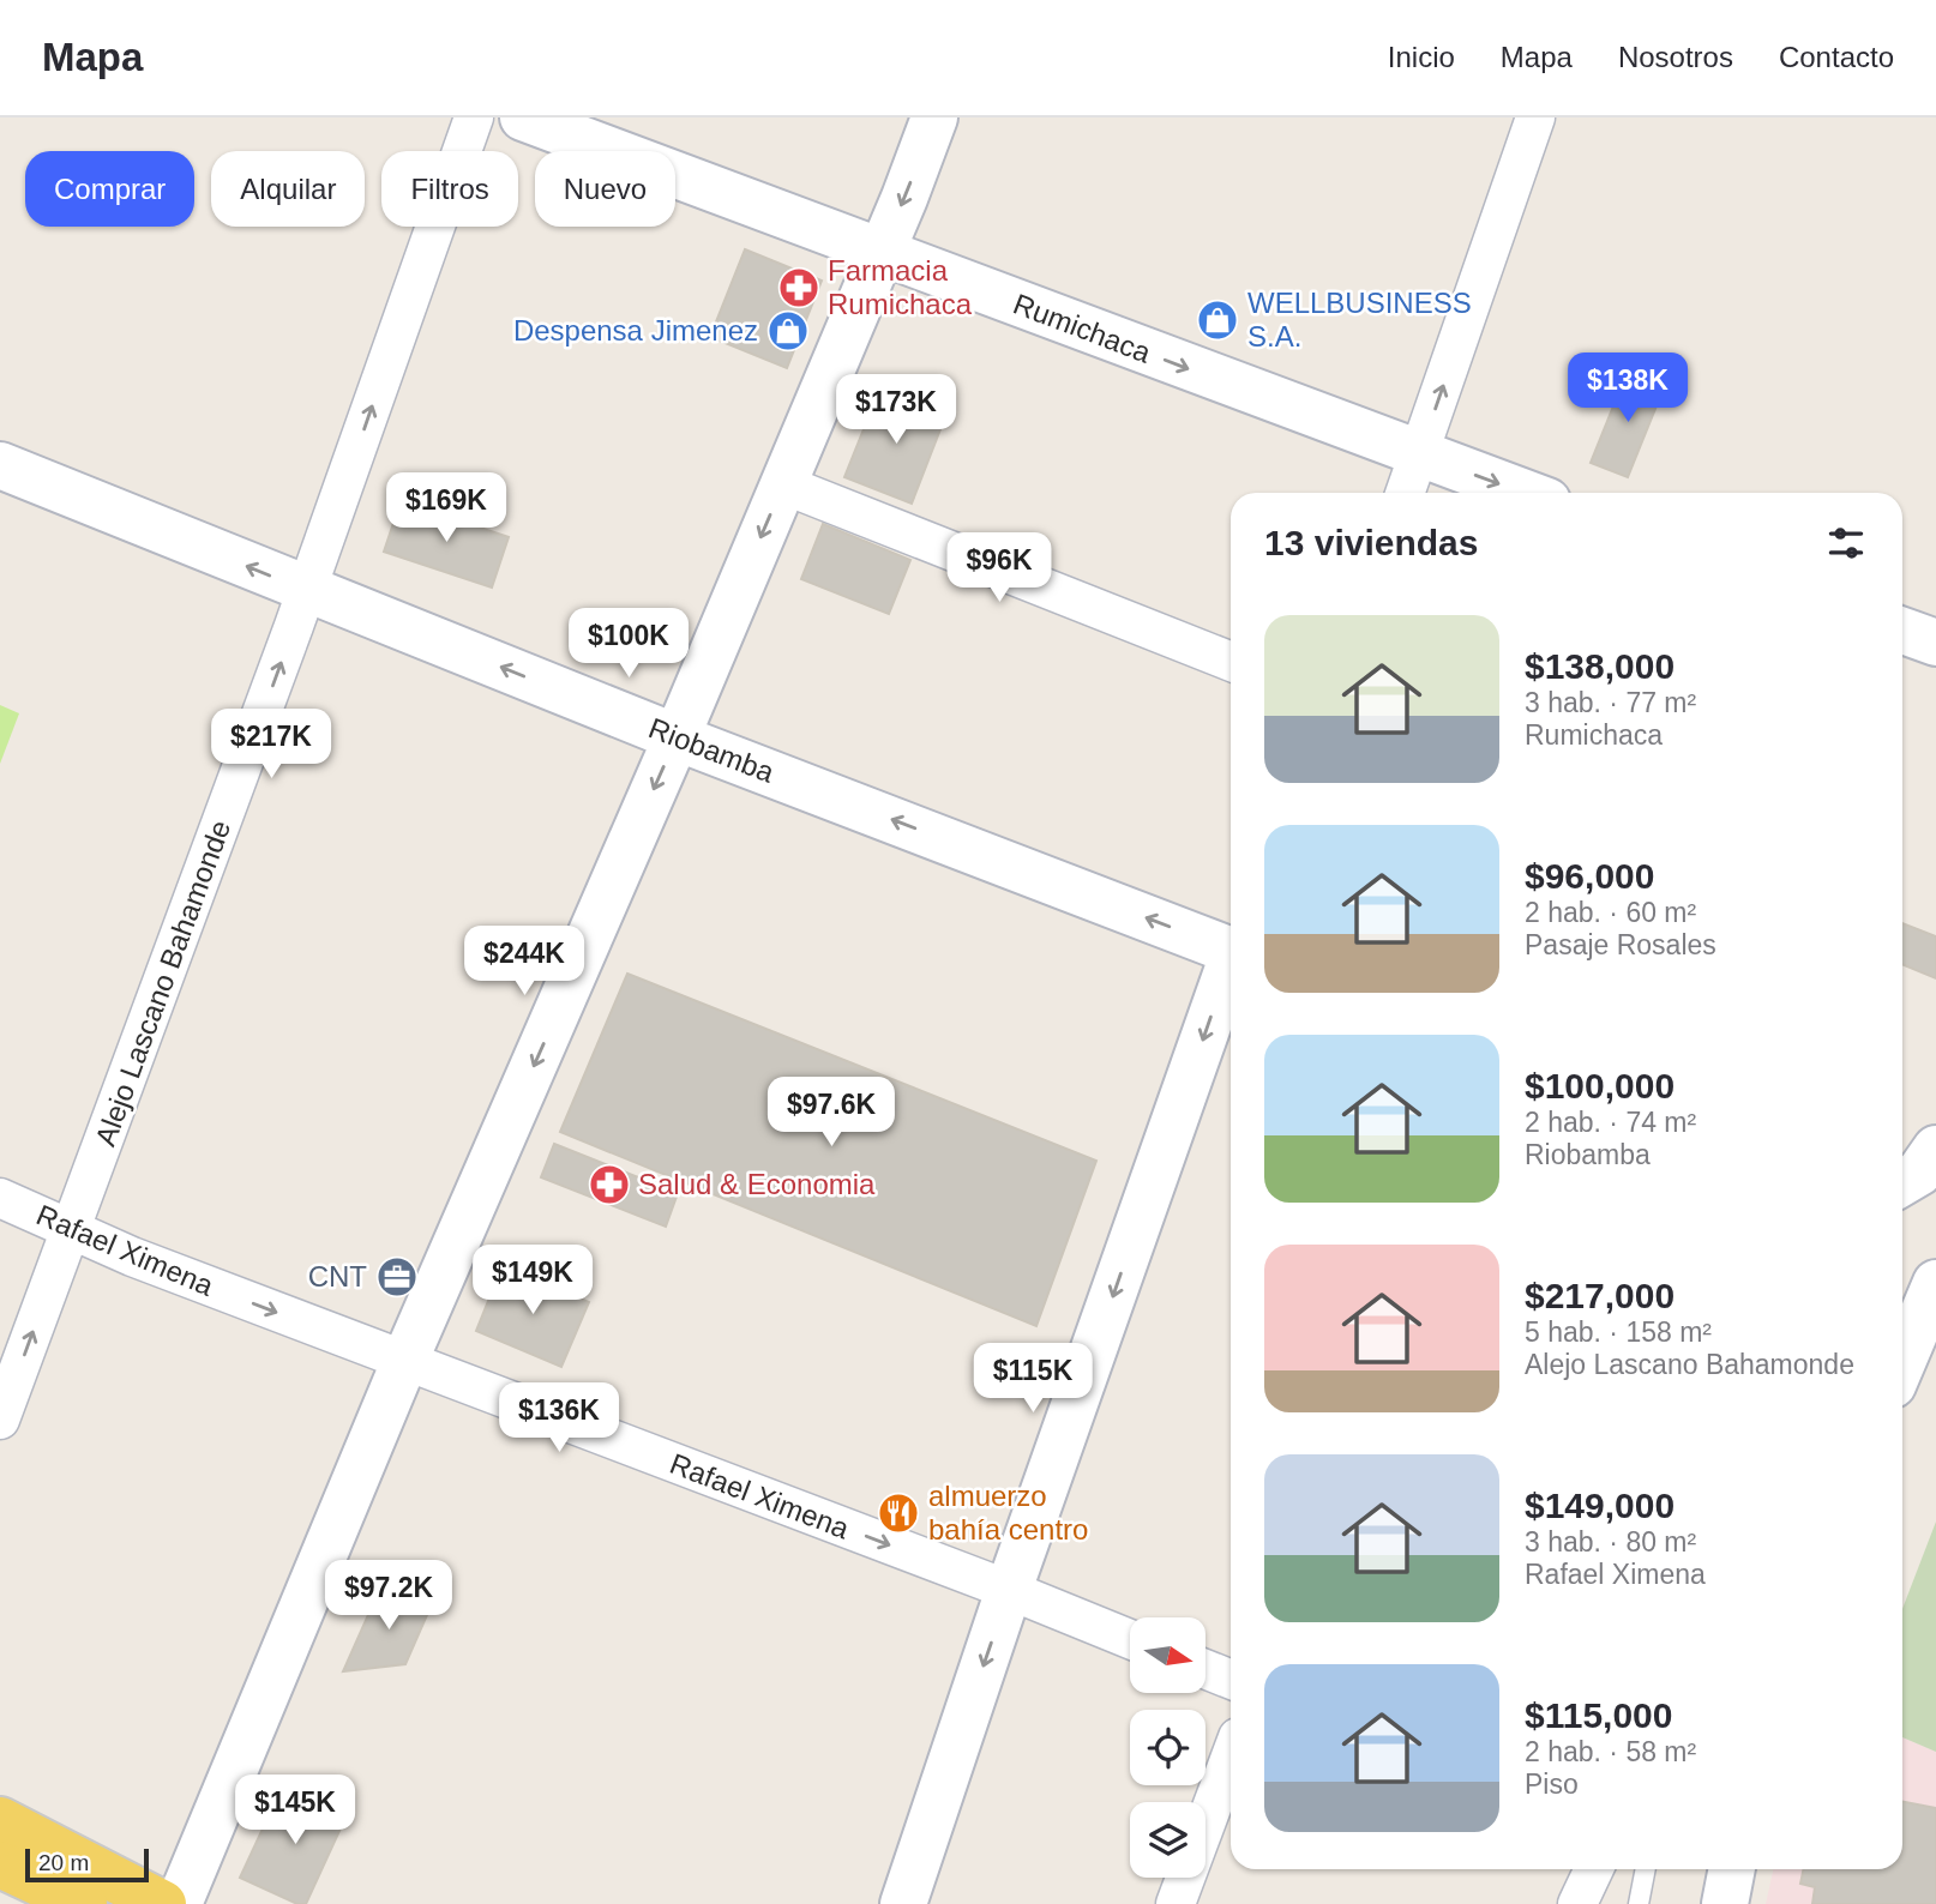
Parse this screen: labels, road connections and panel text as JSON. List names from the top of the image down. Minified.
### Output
{"streets":{"main road":["Rumichaca","Riobamba"],"street":["Alejo Lascano Bahamonde","Rafael Ximena"]},"crossings":[["Riobamba","Alejo Lascano Bahamonde"],["Alejo Lascano Bahamonde","Rafael Ximena"]],"one_way":["Rumichaca","Riobamba","Alejo Lascano Bahamonde","Rafael Ximena"],"places":{"pharmacy":["Farmacia Rumichaca","Salud & Economia"],"shop":["WELLBUSINESS S.A.","Despensa Jimenez"],"office":["CNT"],"restaurant":["almuerzo bahía centro"]},"scale_bar":"20 m","north":"right","page":{"header":"Mapa","nav":["Inicio","Mapa","Nosotros","Contacto"],"chip":["Comprar","Alquilar","Filtros","Nuevo"],"price":["$138K","$173K","$169K","$96K","$100K","$217K","$244K","$97.6K","$149K","$115K","$136K","$97.2K","$145K"],"heading":"13 viviendas","list":[{"name":"$138,000","note":"3 hab. · 77 m² · Rumichaca"},{"name":"$96,000","note":"2 hab. · 60 m² · Pasaje Rosales"},{"name":"$100,000","note":"2 hab. · 74 m² · Riobamba"},{"name":"$217,000","note":"5 hab. · 158 m² · Alejo Lascano Bahamonde"},{"name":"$149,000","note":"3 hab. · 80 m² · Rafael Ximena"},{"name":"$115,000","note":"2 hab. · 58 m² · Piso"}],"scale":"20 m"}}
